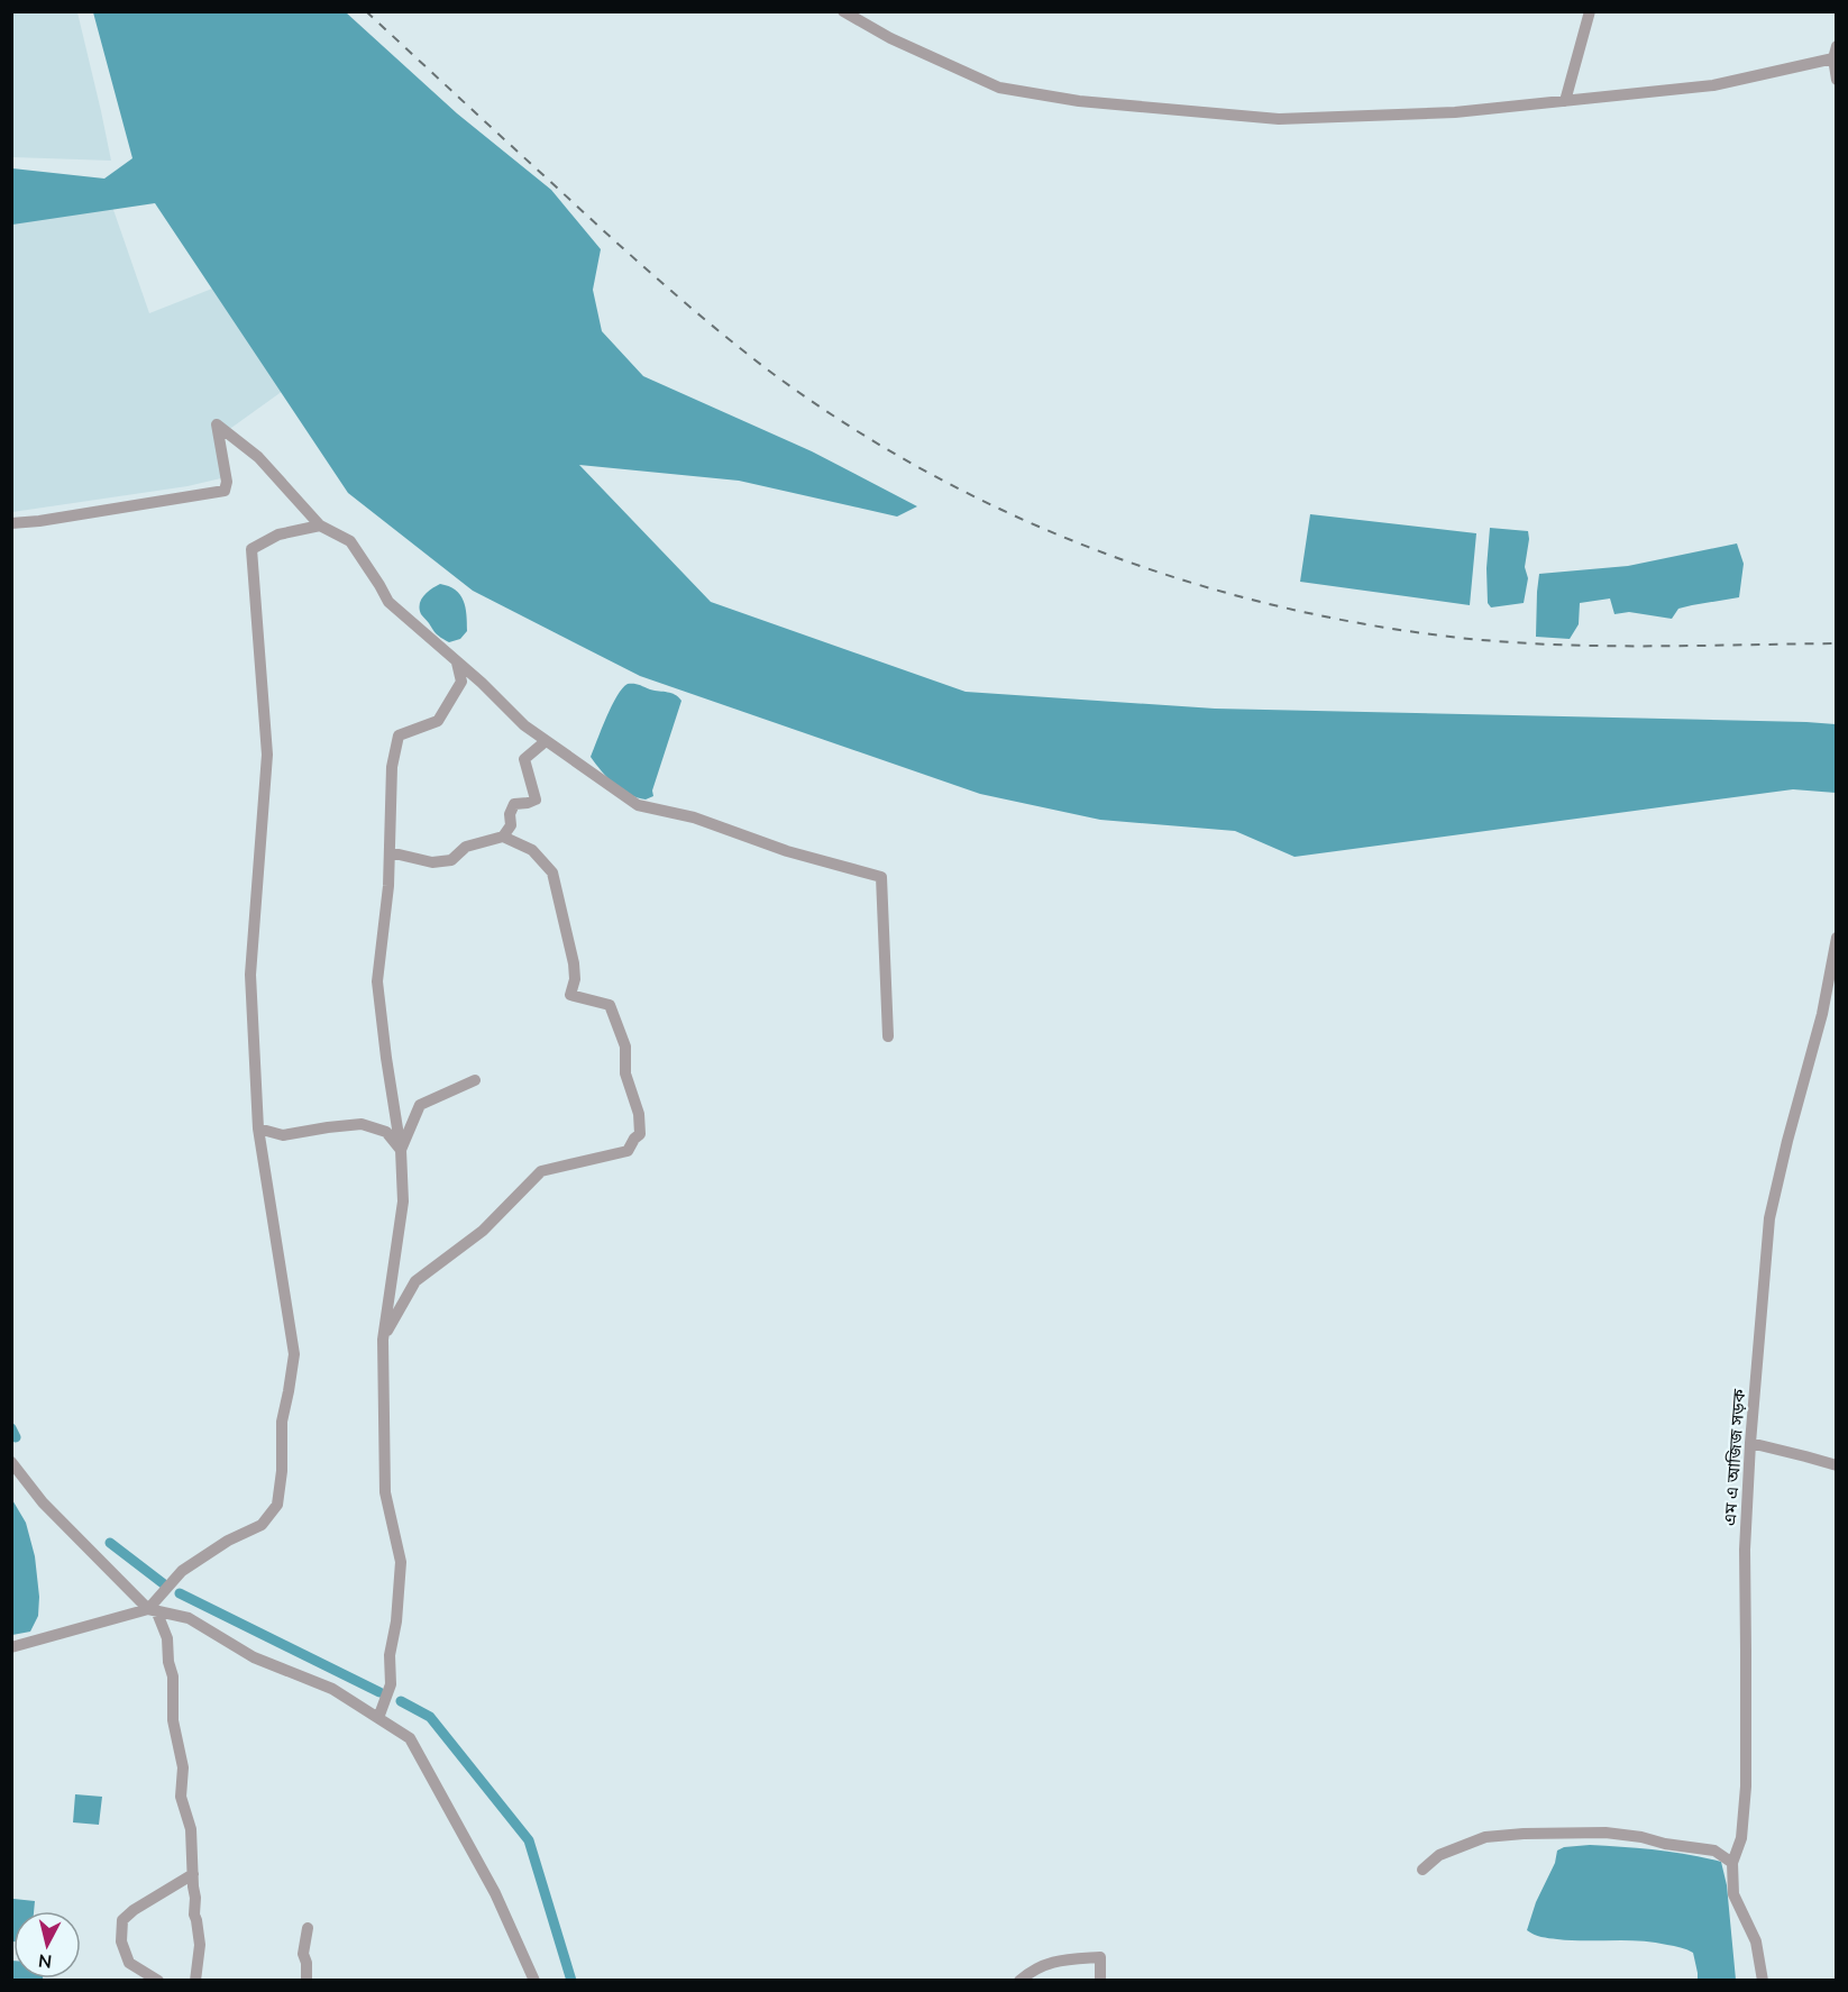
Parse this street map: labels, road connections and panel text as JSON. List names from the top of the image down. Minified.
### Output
{"streets":{"street":["এম এ আজিজ সড়ক"]},"north":"bottom"}
